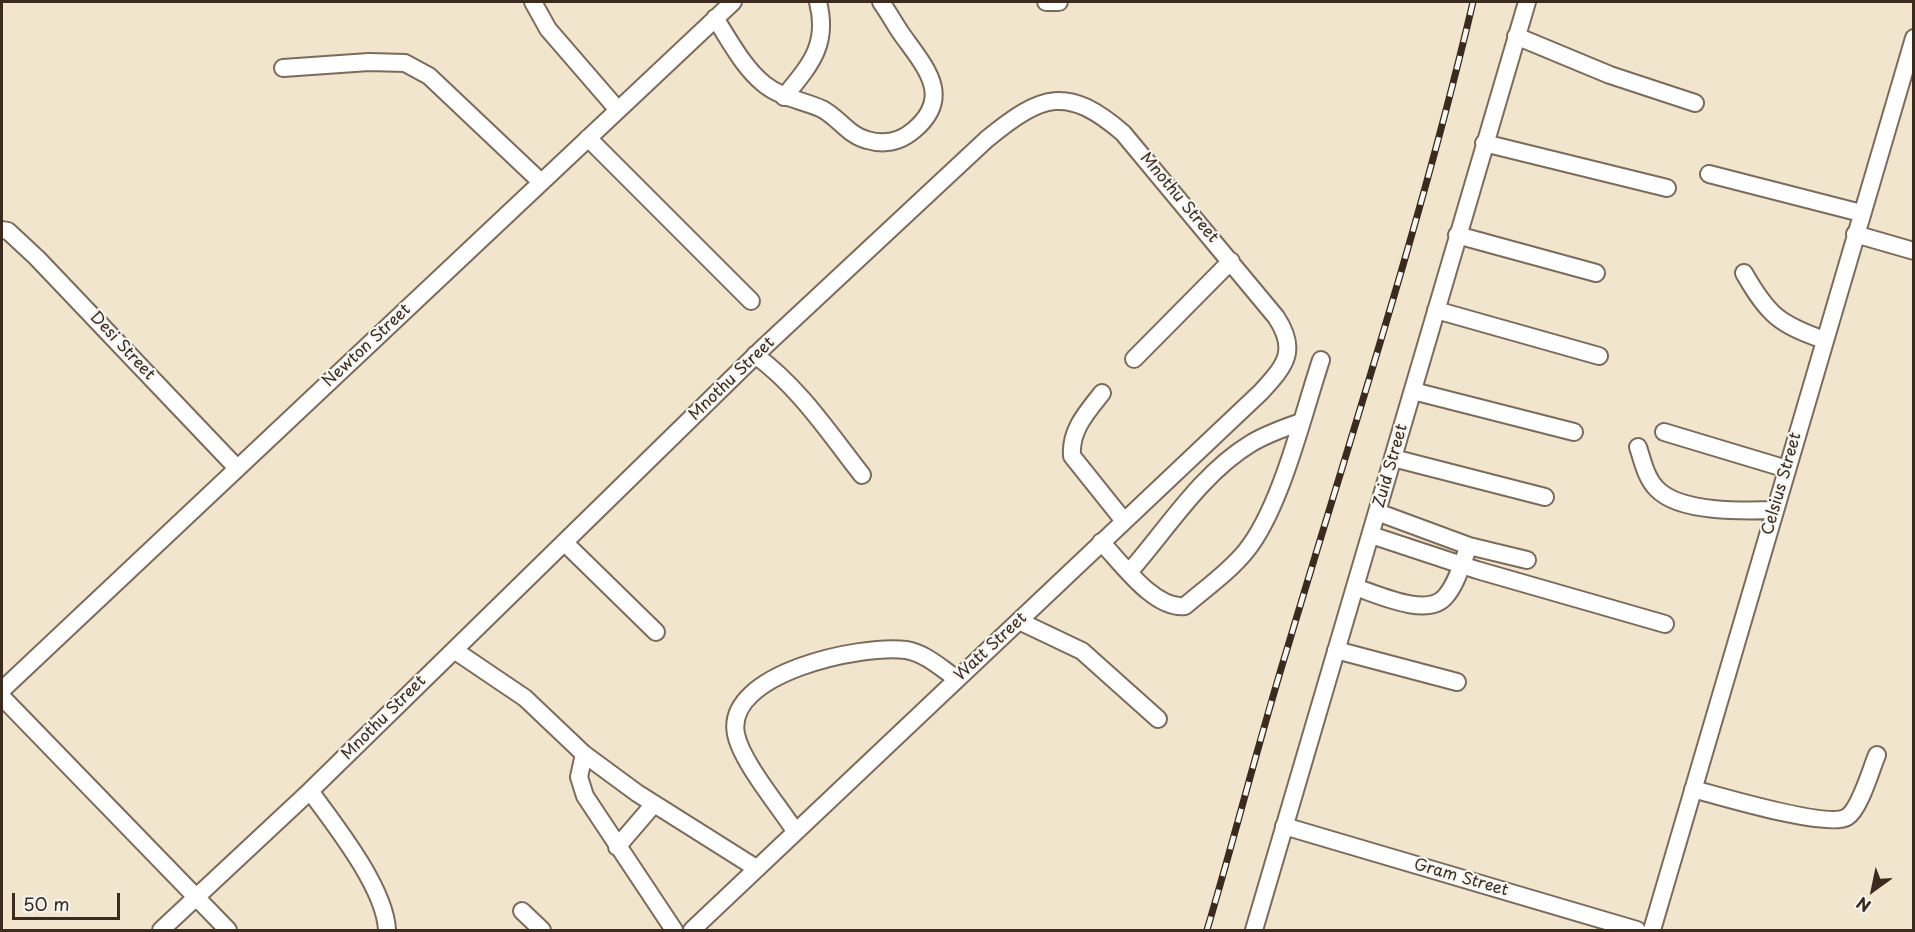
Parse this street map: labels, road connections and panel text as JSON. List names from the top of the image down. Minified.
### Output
{"streets":{"street":["Mnothu Street","Desi Street","Newton Street","Zuid Street","Celsius Street","Watt Street","Gram Street"]},"crossings":[["Mnothu Street","Watt Street"],["Desi Street","Newton Street"],["Zuid Street","Gram Street"]],"scale_bar":"50 m","north":"bottom left"}
